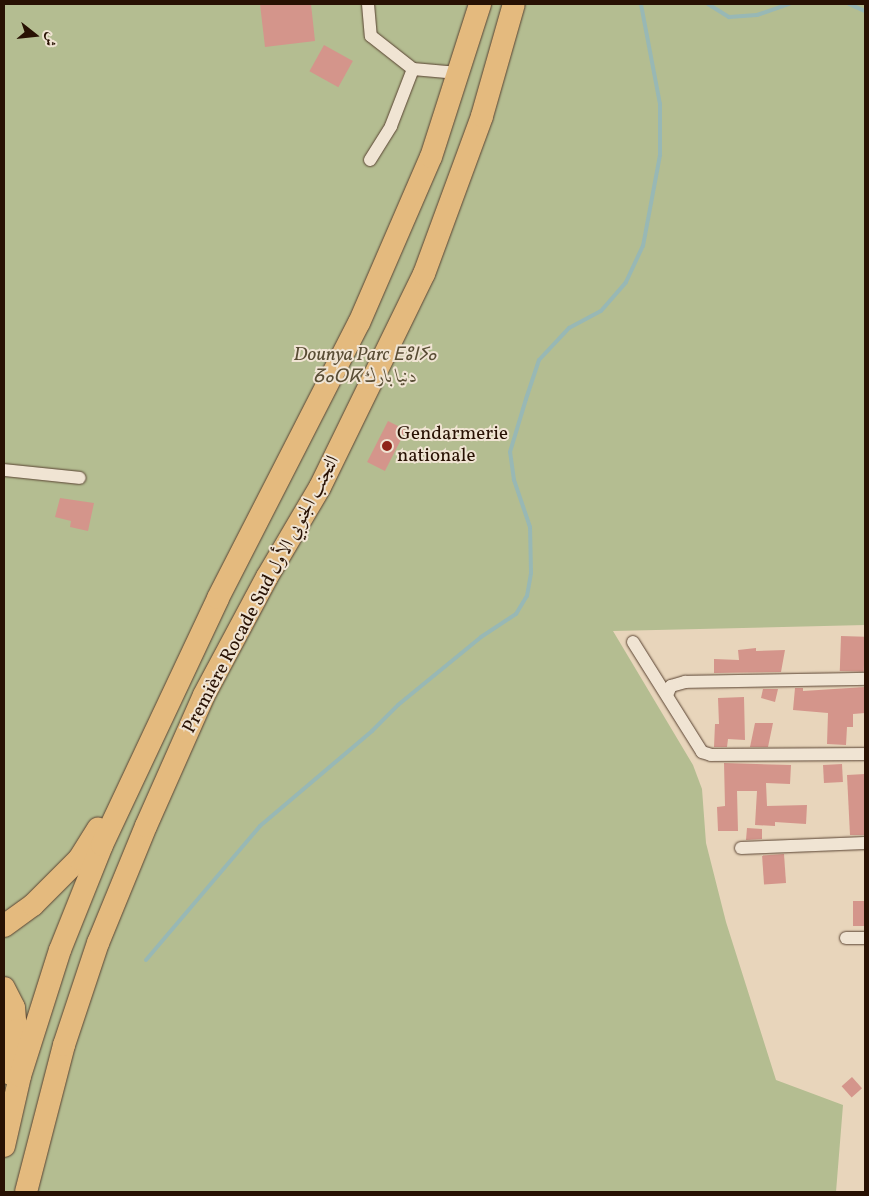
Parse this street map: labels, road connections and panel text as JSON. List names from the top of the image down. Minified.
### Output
{"streets":{"highway":["Première Rocade Sud التجنب الجنوبي الأول"]},"parks":["Dounya Parc ⴹⵓⵏⵢⴰ ⵒⴰⵔⴽ دنيا بارك"],"places":["Gendarmerie nationale"],"north":"right"}
